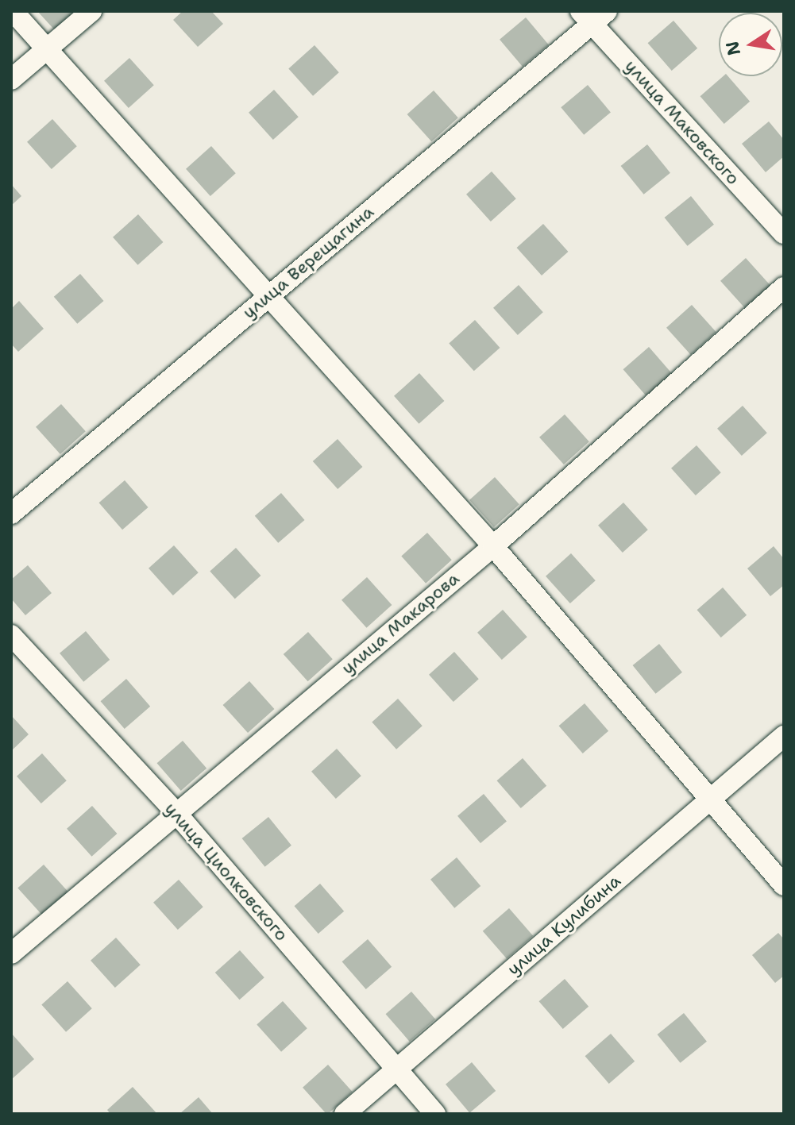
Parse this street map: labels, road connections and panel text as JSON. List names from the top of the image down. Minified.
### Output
{"streets":{"street":["улица Маковского","улица Верещагина","улица Макарова","улица Циолковского","улица Кулибина"]},"crossings":[["улица Маковского","улица Верещагина"],["улица Макарова","улица Циолковского"],["улица Циолковского","улица Кулибина"]],"north":"left"}
